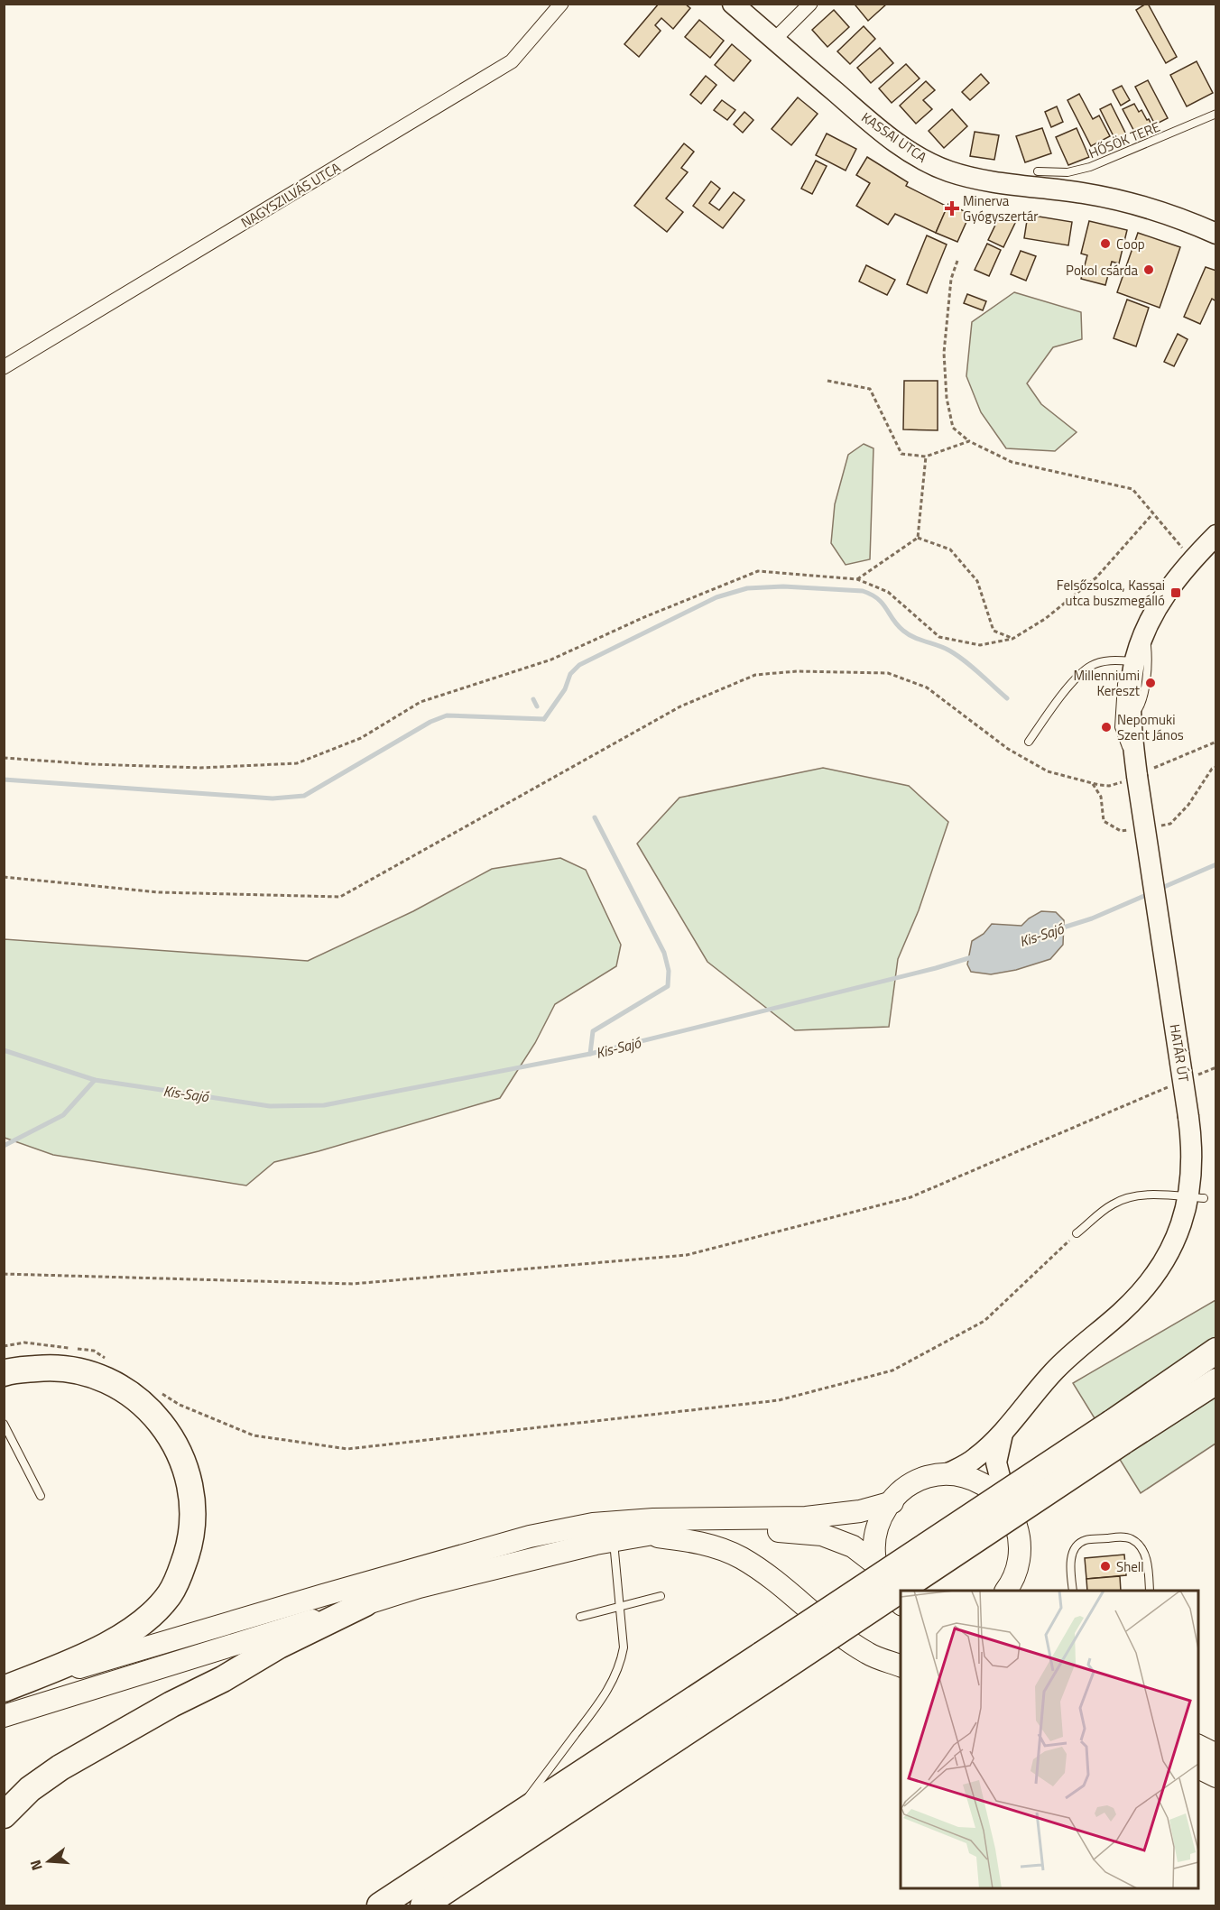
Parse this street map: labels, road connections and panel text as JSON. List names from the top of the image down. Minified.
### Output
{"streets":{"main road":["KASSAI UTCA","HATÁR ÚT"],"street":["NAGYSZILVÁS UTCA"],"lane":["HŐSÖK TERE"]},"water":["Kis-Sajó"],"places":{"health":["Minerva Gyógyszertár"],"other":["Coop","Pokol csárda","Millenniumi Kereszt","Nepomuki Szent János","Shell"],"transit":["Felsőzsolca, Kassai utca buszmegálló"]},"north":"left"}
